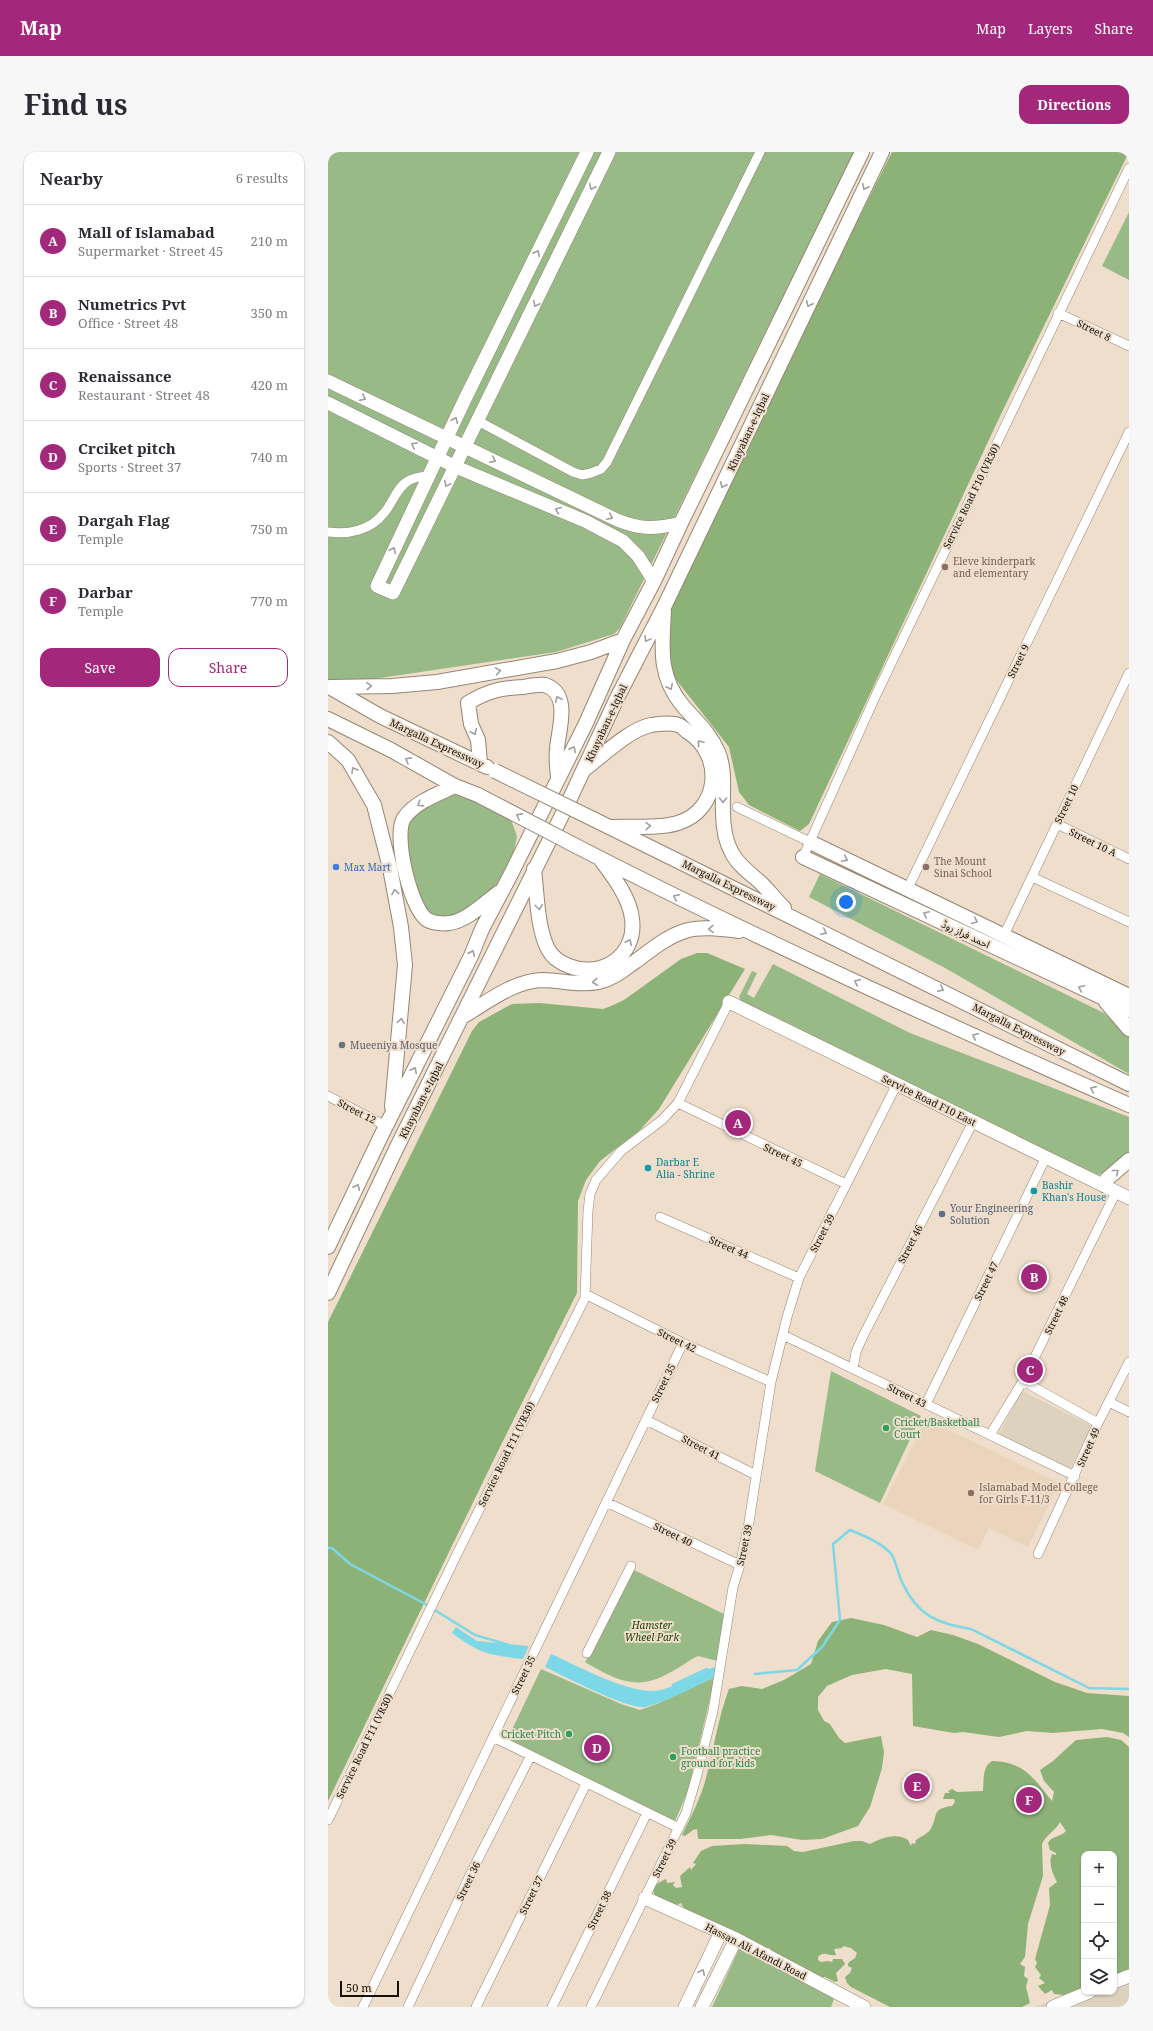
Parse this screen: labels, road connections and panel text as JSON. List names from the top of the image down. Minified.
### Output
{"streets":{"main road":["Khayaban-e-Iqbal","Margalla Expressway","احمد فراز روڈ"],"street":["Street 8","Service Road F10 (VR30)","Street 9","Street 10","Street 10 A","Service Road F10 East","Street 12","Street 45","Street 39","Street 46","Street 44","Street 47","Street 48","Street 42","Street 35","Street 43","Street 41","Street 49","Service Road F11 (VR30)","Street 40","Street 36","Street 37","Street 38","Hassan Ali Afandi Road"]},"crossings":[["Street 8","Service Road F10 (VR30)"],["Khayaban-e-Iqbal","Street 12"],["Service Road F10 (VR30)","احمد فراز روڈ"],["Street 9","احمد فراز روڈ"],["Street 10","Street 10 A"],["Street 10","احمد فراز روڈ"],["Service Road F10 East","Street 39"],["Service Road F10 East","Street 46"],["Service Road F10 East","Street 47"],["Service Road F10 East","Street 48"],["Service Road F10 East","Service Road F11 (VR30)"],["Street 45","Street 39"],["Street 45","Service Road F11 (VR30)"],["Street 39","Street 44"],["Street 39","Street 42"],["Street 39","Street 43"],["Street 39","Street 41"],["Street 39","Street 40"],["Street 39","Hassan Ali Afandi Road"],["Street 46","Street 43"],["Street 47","Street 43"],["Street 48","Street 43"],["Street 42","Street 35"],["Street 42","Service Road F11 (VR30)"],["Street 35","Street 41"],["Street 35","Street 40"],["Street 43","Street 49"]],"parks":["Hamster Wheel Park"],"places":["Eleve kinderpark and elementary","Max Mart","The Mount Sinai School","Mueeniya Mosque","Darbar E Alia - Shrine","Bashir Khan's House","Your Engineering Solution","Cricket/Basketball Court","Islamabad Model College for Girls F-11/3","Cricket Pitch","Football practice ground for kids"],"scale_bar":"50 m","page":{"header":"Map","nav":["Map","Layers","Share"],"title":"Find us","buttons":["Directions",["Save","Share"]],"heading":["Nearby","6 results"],"list":[{"mark":"A","name":"Mall of Islamabad","note":"Supermarket · Street 45","value":"210 m"},{"mark":"B","name":"Numetrics Pvt","note":"Office · Street 48","value":"350 m"},{"mark":"C","name":"Renaissance","note":"Restaurant · Street 48","value":"420 m"},{"mark":"D","name":"Crciket pitch","note":"Sports · Street 37","value":"740 m"},{"mark":"E","name":"Dargah Flag","note":"Temple","value":"750 m"},{"mark":"F","name":"Darbar","note":"Temple","value":"770 m"}],"pins":["A","B","C","D","E","F"],"map_buttons":["+","−"],"scale":"50 m"}}
